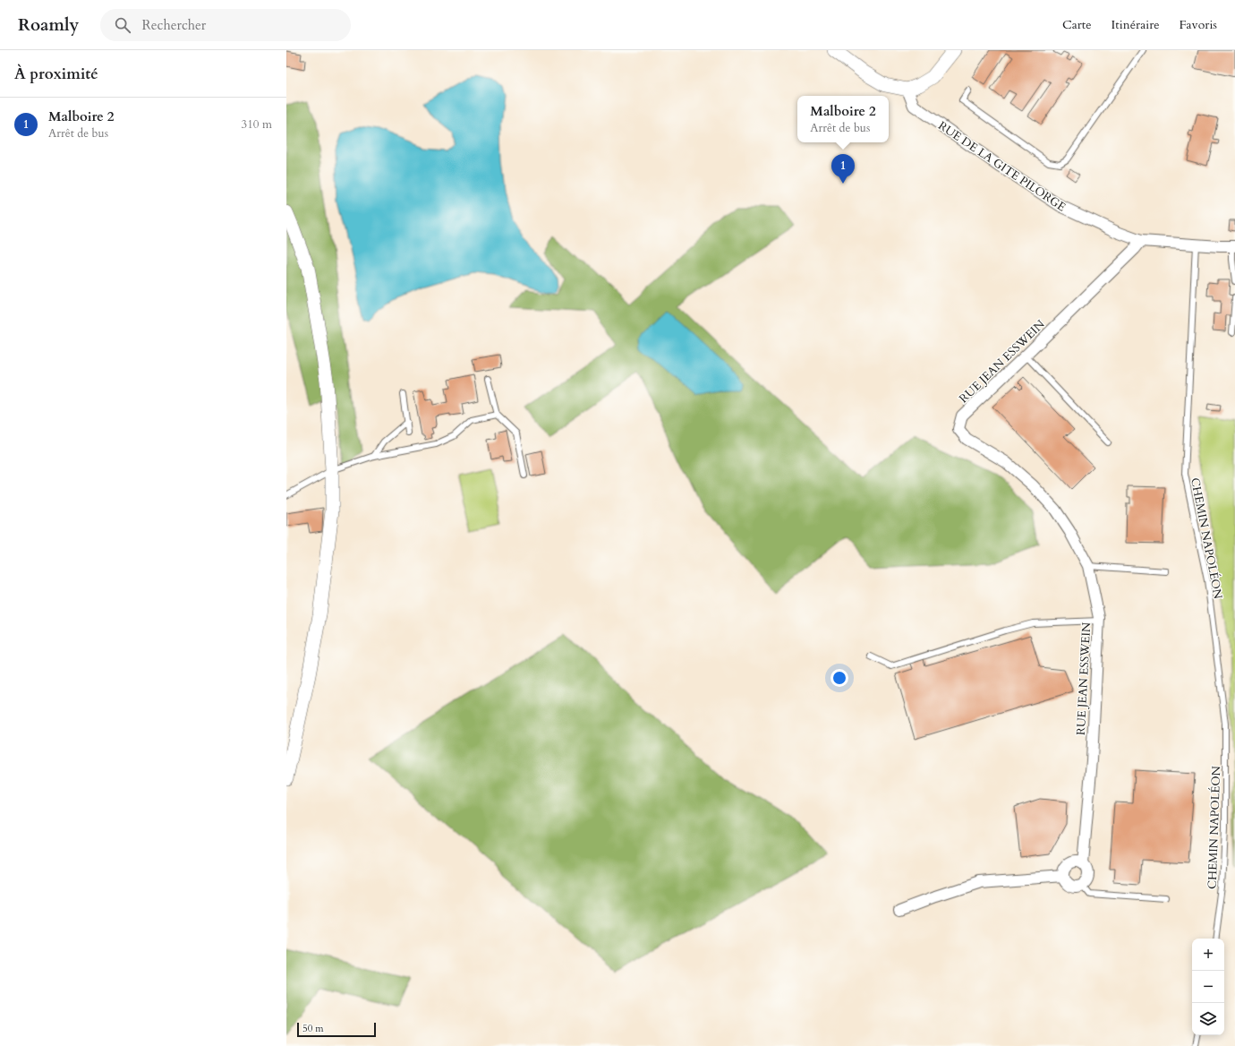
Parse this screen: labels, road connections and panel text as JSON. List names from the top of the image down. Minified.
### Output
{"streets":{"street":["RUE DE LA GITE PILORGE","RUE JEAN ESSWEIN"],"lane":["CHEMIN NAPOLÉON"]},"crossings":[["RUE DE LA GITE PILORGE","RUE JEAN ESSWEIN"],["RUE DE LA GITE PILORGE","CHEMIN NAPOLÉON"]],"scale_bar":"50 m","page":{"header":"Roamly","search":"Rechercher","nav":["Carte","Itinéraire","Favoris"],"heading":"À proximité","popup":["Malboire 2","Arrêt de bus"],"list":[{"mark":"1","name":"Malboire 2","note":"Arrêt de bus","value":"310 m"}],"pins":"1","map_buttons":["+","−"],"scale":"50 m"}}
